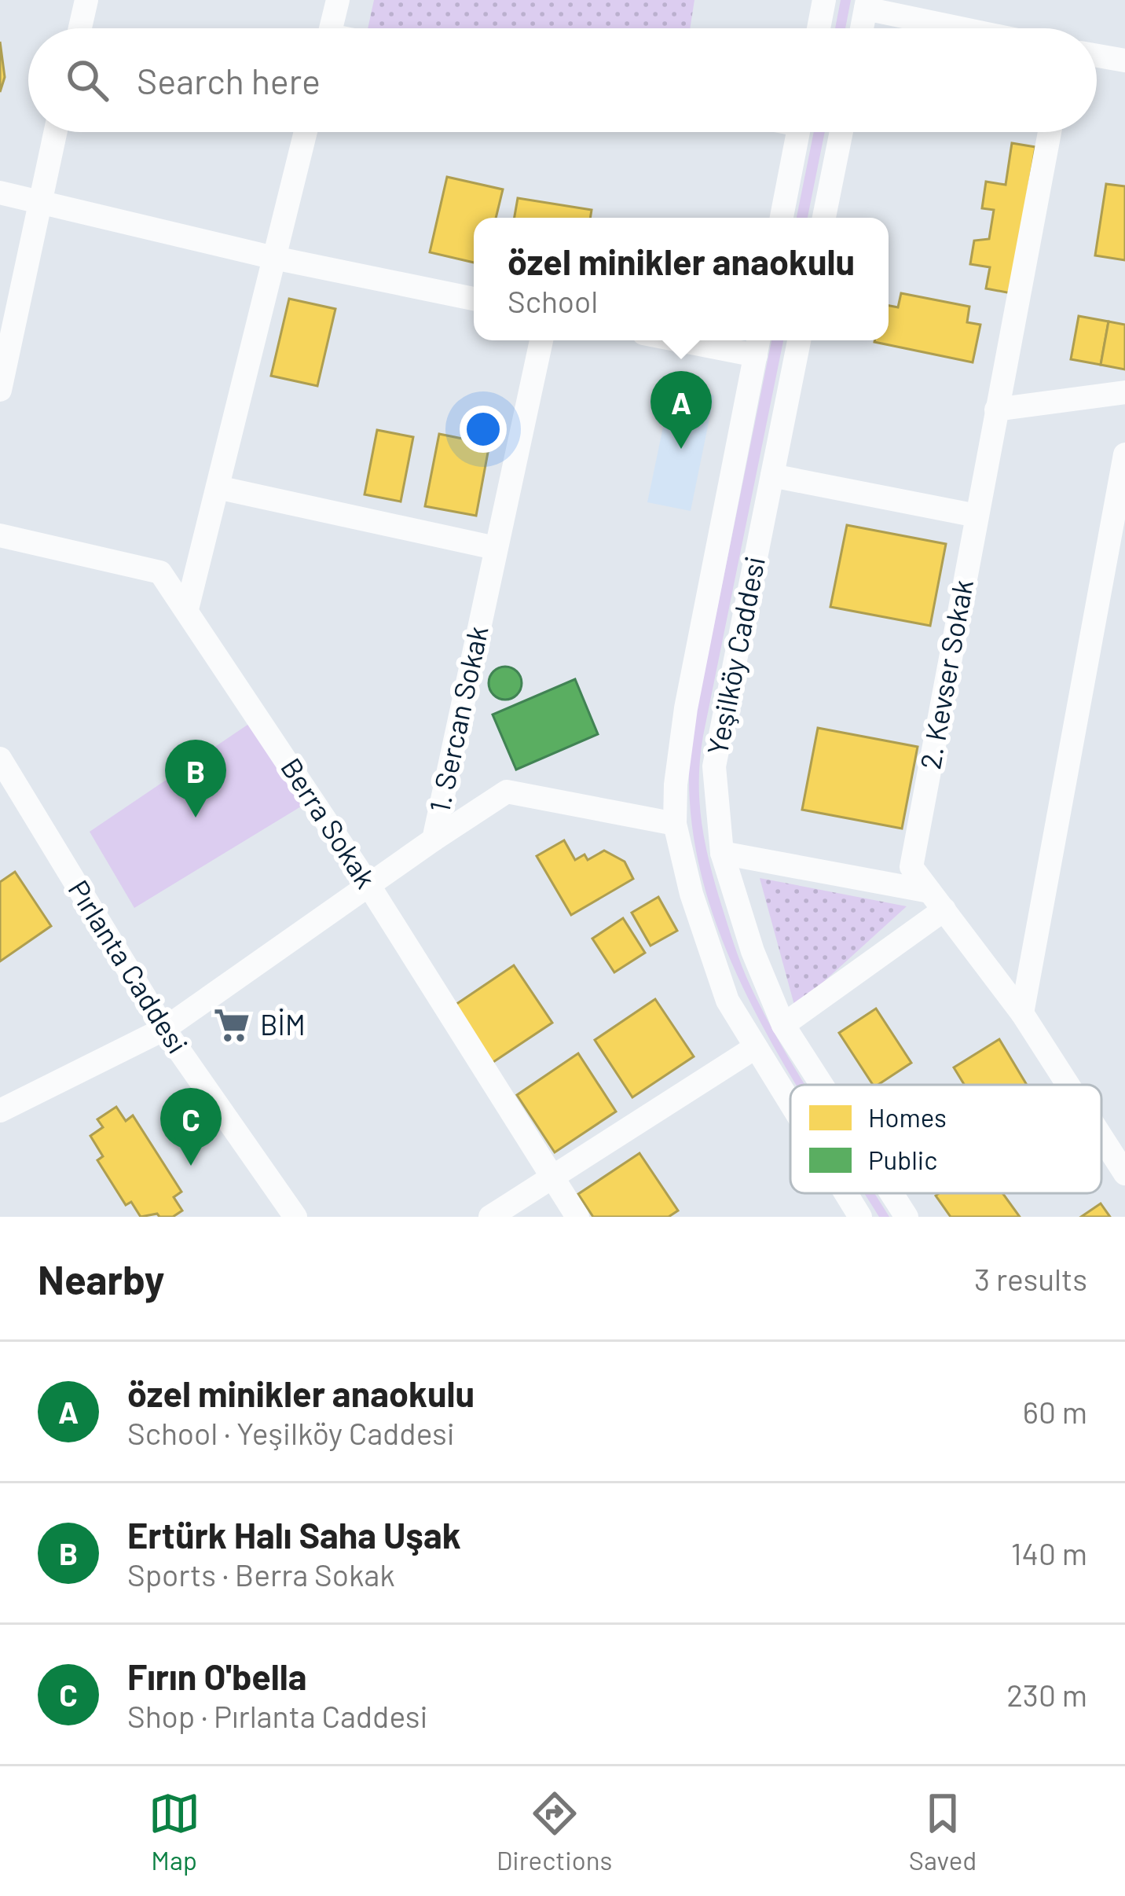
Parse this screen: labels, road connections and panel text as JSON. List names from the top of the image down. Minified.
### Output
{"streets":{"street":["Yeşilköy Caddesi","2. Kevser Sokak","1. Sercan Sokak","Berra Sokak","Pırlanta Caddesi"]},"crossings":[["1. Sercan Sokak","Berra Sokak"],["1. Sercan Sokak","Pırlanta Caddesi"]],"places":{"supermarket":["BİM"]},"legend":["Homes","Public"],"page":{"search":"Search here","popup":["özel minikler anaokulu","School"],"pins":["A","B","C"],"heading":["Nearby","3 results"],"list":[{"mark":"A","name":"özel minikler anaokulu","note":"School · Yeşilköy Caddesi","value":"60 m"},{"mark":"B","name":"Ertürk Halı Saha Uşak","note":"Sports · Berra Sokak","value":"140 m"},{"mark":"C","name":"Fırın O'bella","note":"Shop · Pırlanta Caddesi","value":"230 m"}],"nav":["Map","Directions","Saved"]}}
